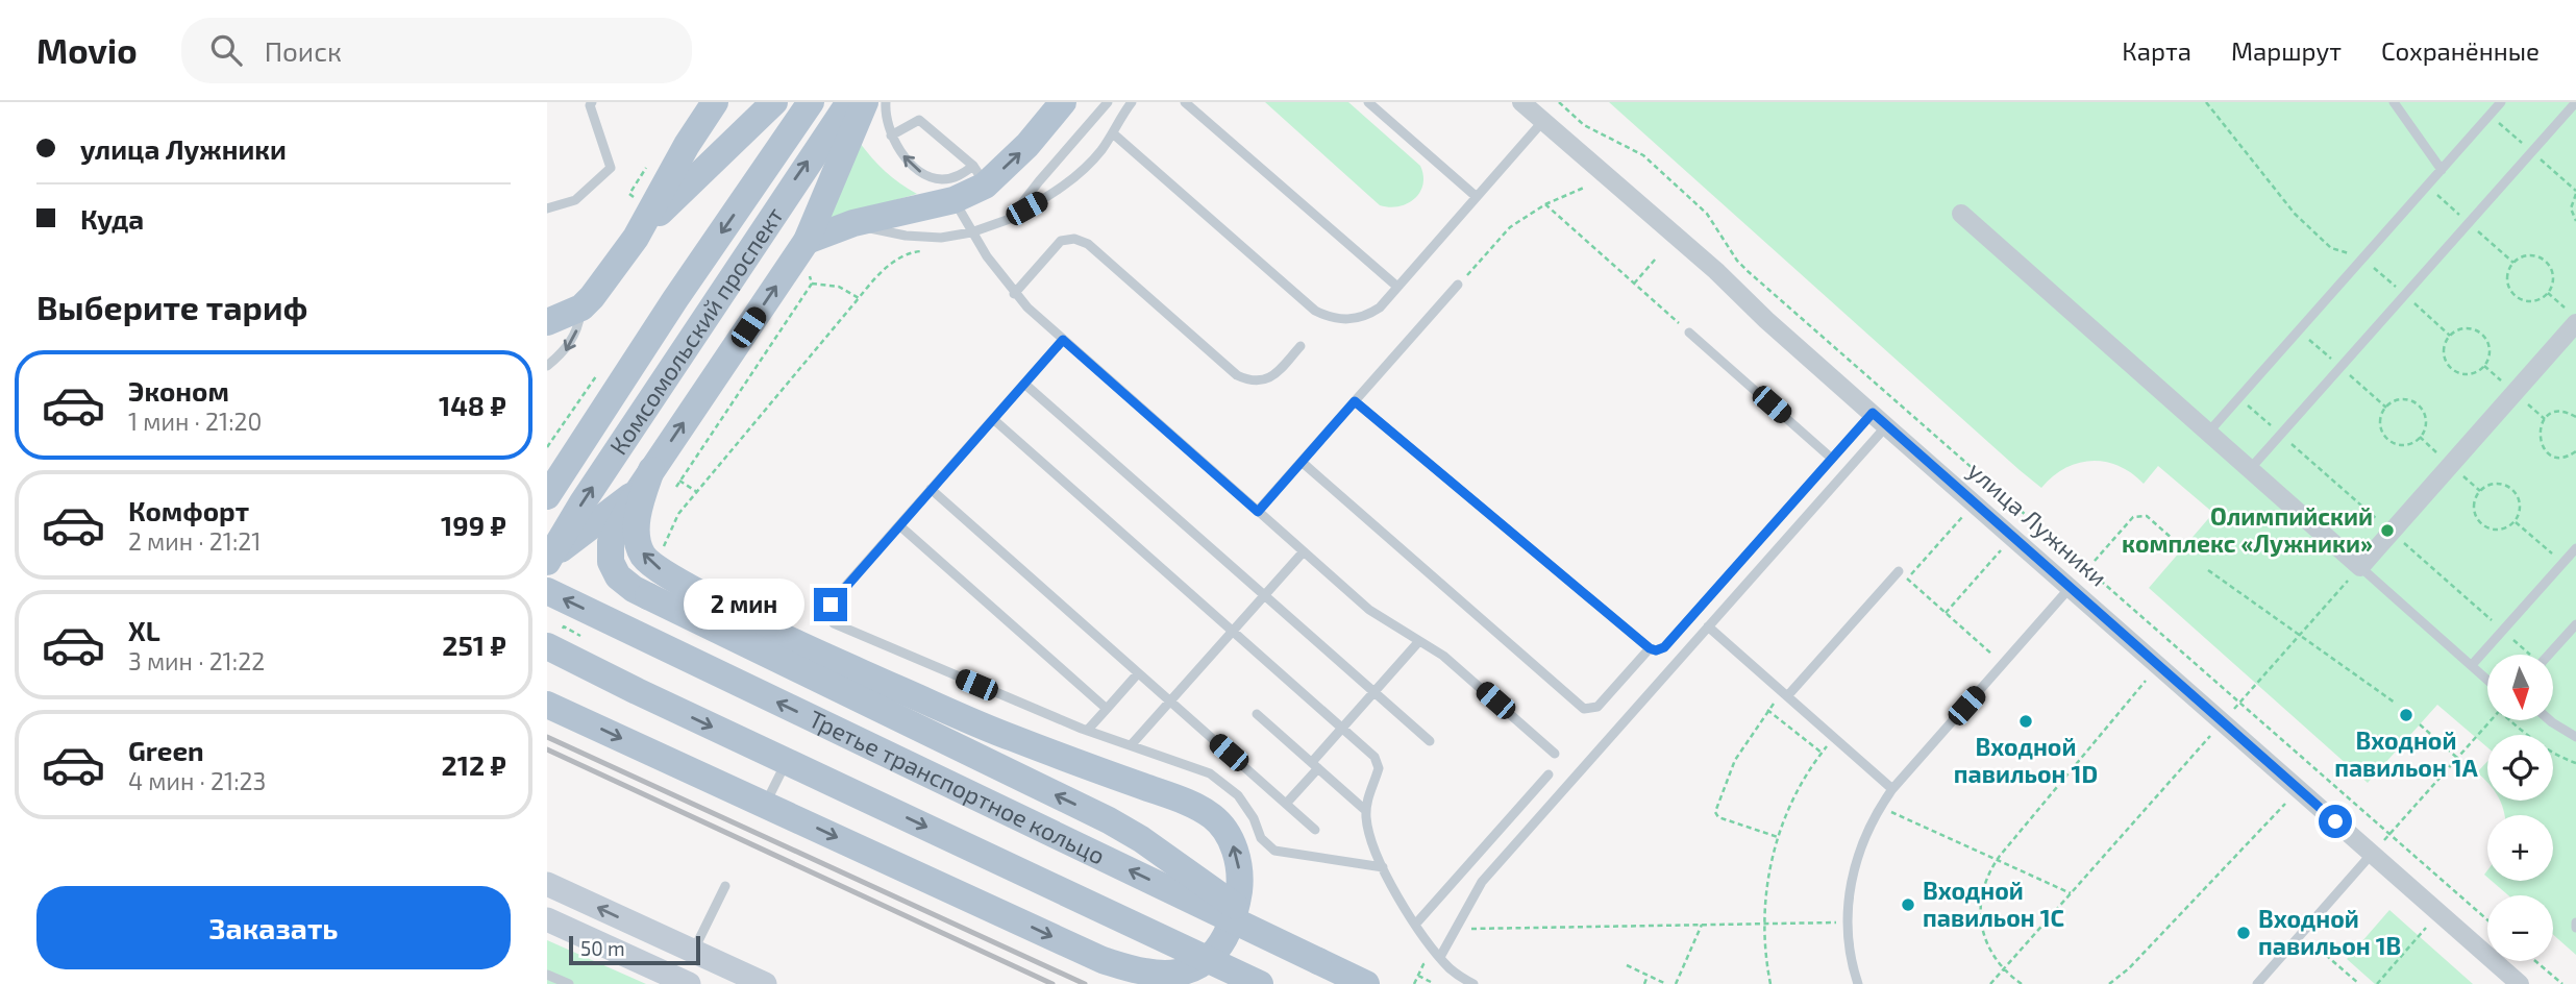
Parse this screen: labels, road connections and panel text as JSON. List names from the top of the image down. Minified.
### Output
{"streets":{"main road":["Комсомольский проспект","Третье транспортное кольцо"],"street":["улица Лужники"]},"places":["Олимпийский комплекс «Лужники»","Входной павильон 1A","Входной павильон 1D","Входной павильон 1C","Входной павильон 1B"],"scale_bar":"50 m","north":"bottom","page":{"header":"Movio","search":"Поиск","nav":["Карта","Маршрут","Сохранённые"],"banner":["улица Лужники","Куда"],"heading":"Выберите тариф","list":[{"name":"Эконом","note":"1 мин · 21:20","value":"148 ₽"},{"name":"Комфорт","note":"2 мин · 21:21","value":"199 ₽"},{"name":"XL","note":"3 мин · 21:22","value":"251 ₽"},{"name":"Green","note":"4 мин · 21:23","value":"212 ₽"}],"bubble":"2 мин","map_buttons":["+","−"],"buttons":"Заказать","scale":"50 m"}}
